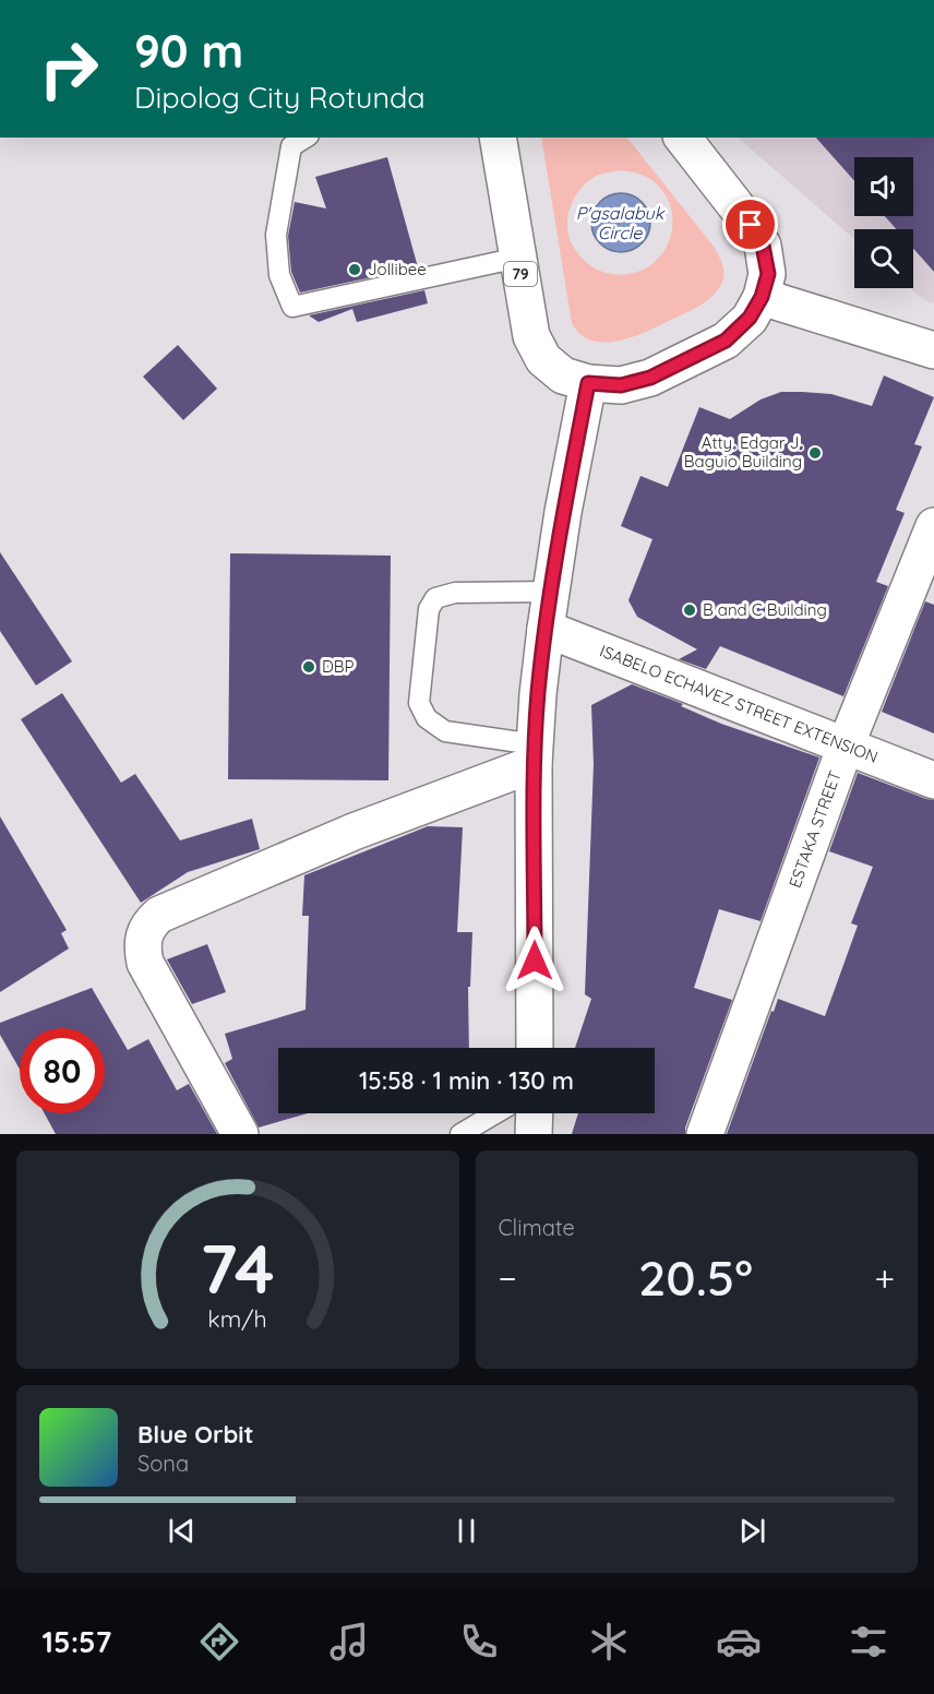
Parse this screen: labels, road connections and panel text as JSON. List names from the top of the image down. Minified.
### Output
{"streets":{"main road":["79","ISABELO ECHAVEZ STREET EXTENSION","ESTAKA STREET"]},"crossings":[["ISABELO ECHAVEZ STREET EXTENSION","ESTAKA STREET"]],"water":["P'gsalabuk Circle"],"places":["Jollibee","Atty. Edgar J. Baguio Building","B and C Building","DBP"],"page":{"turn":["90 m","Dipolog City Rotunda"],"limit":"80","trip":"15:58 · 1 min · 130 m","tile":"Climate","heat":["−","20.5°","+"],"song":["Blue Orbit","Sona"],"tabs":"15:57","gauge":["74","km/h"]}}
